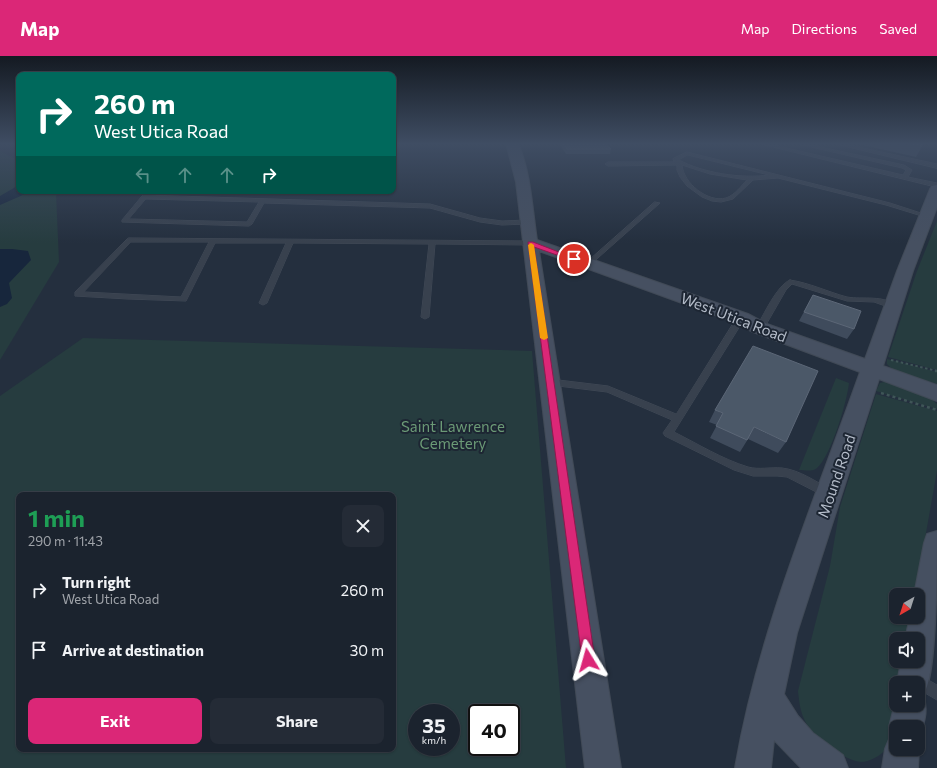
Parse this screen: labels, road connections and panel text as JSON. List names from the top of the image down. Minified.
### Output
{"streets":{"street":["West Utica Road","Mound Road"]},"crossings":[["West Utica Road","Mound Road"]],"parks":["Saint Lawrence Cemetery"],"north":"bottom left","page":{"header":"Map","nav":["Map","Directions","Saved"],"turn":["260 m","West Utica Road"],"heading":["1 min","290 m · 11:43"],"list":[{"name":"Turn right","note":"West Utica Road","value":"260 m"},{"name":"Arrive at destination","value":"30 m"}],"map_buttons":["+","−"],"buttons":["Exit","Share"],"speed":"35 km/h","limit":"40"}}
